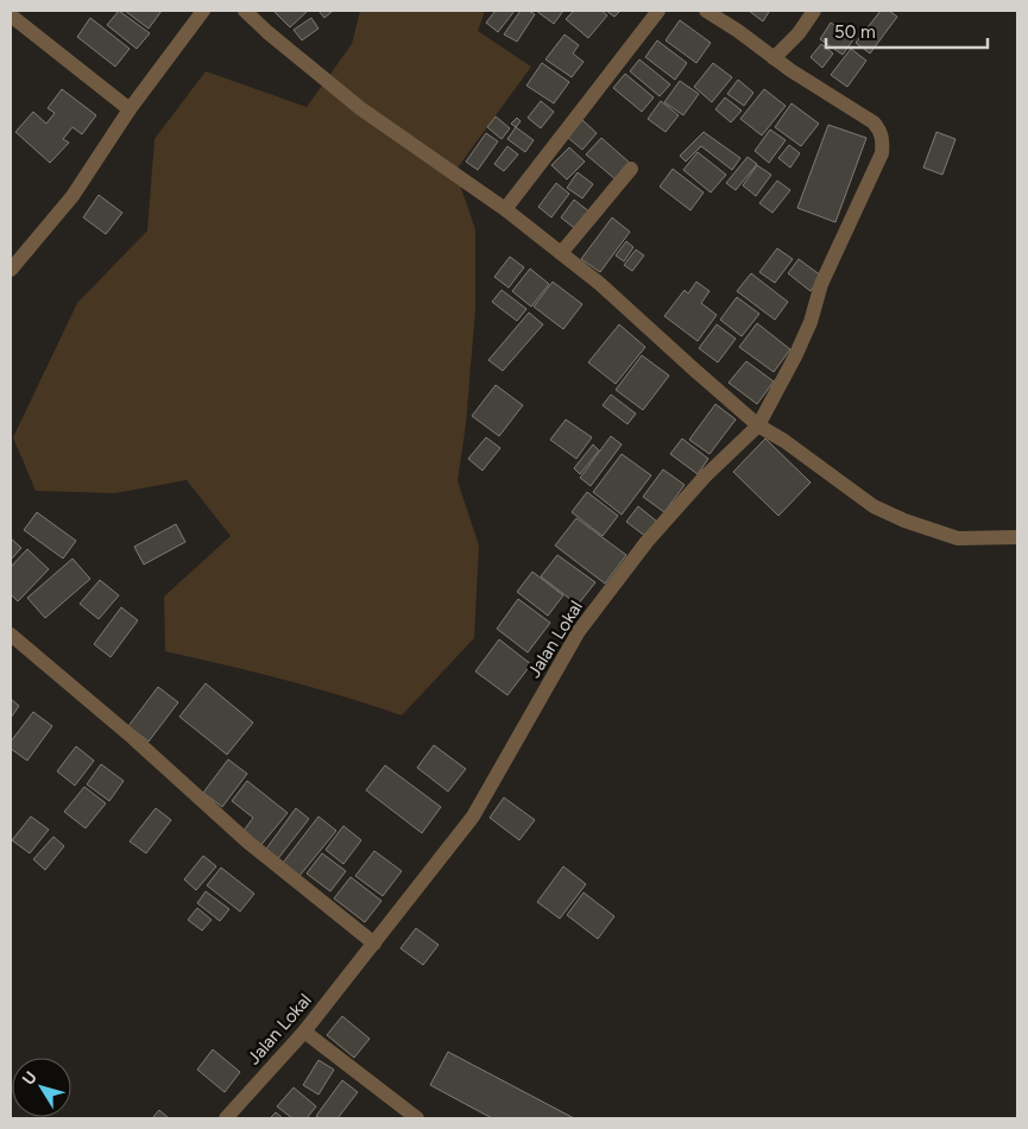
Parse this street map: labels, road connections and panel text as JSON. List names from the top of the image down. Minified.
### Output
{"streets":{"street":["Jalan Lokal"]},"scale_bar":"50 m","north":"top left"}
